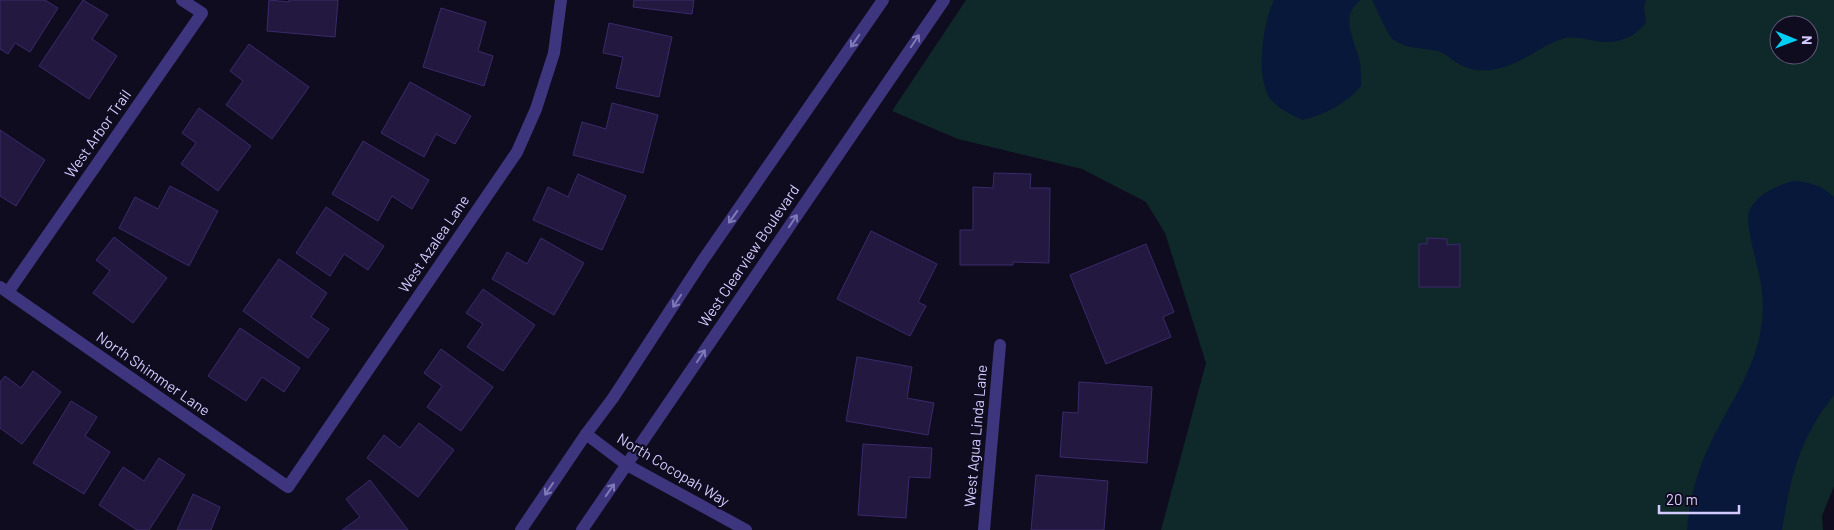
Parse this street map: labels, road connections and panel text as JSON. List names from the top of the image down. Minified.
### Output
{"streets":{"street":["West Arbor Trail","West Azalea Lane","West Clearview Boulevard","North Shimmer Lane","West Agua Linda Lane","North Cocopah Way"]},"crossings":[["West Arbor Trail","North Shimmer Lane"],["West Azalea Lane","North Shimmer Lane"],["West Clearview Boulevard","North Cocopah Way"]],"scale_bar":"20 m","north":"right"}
